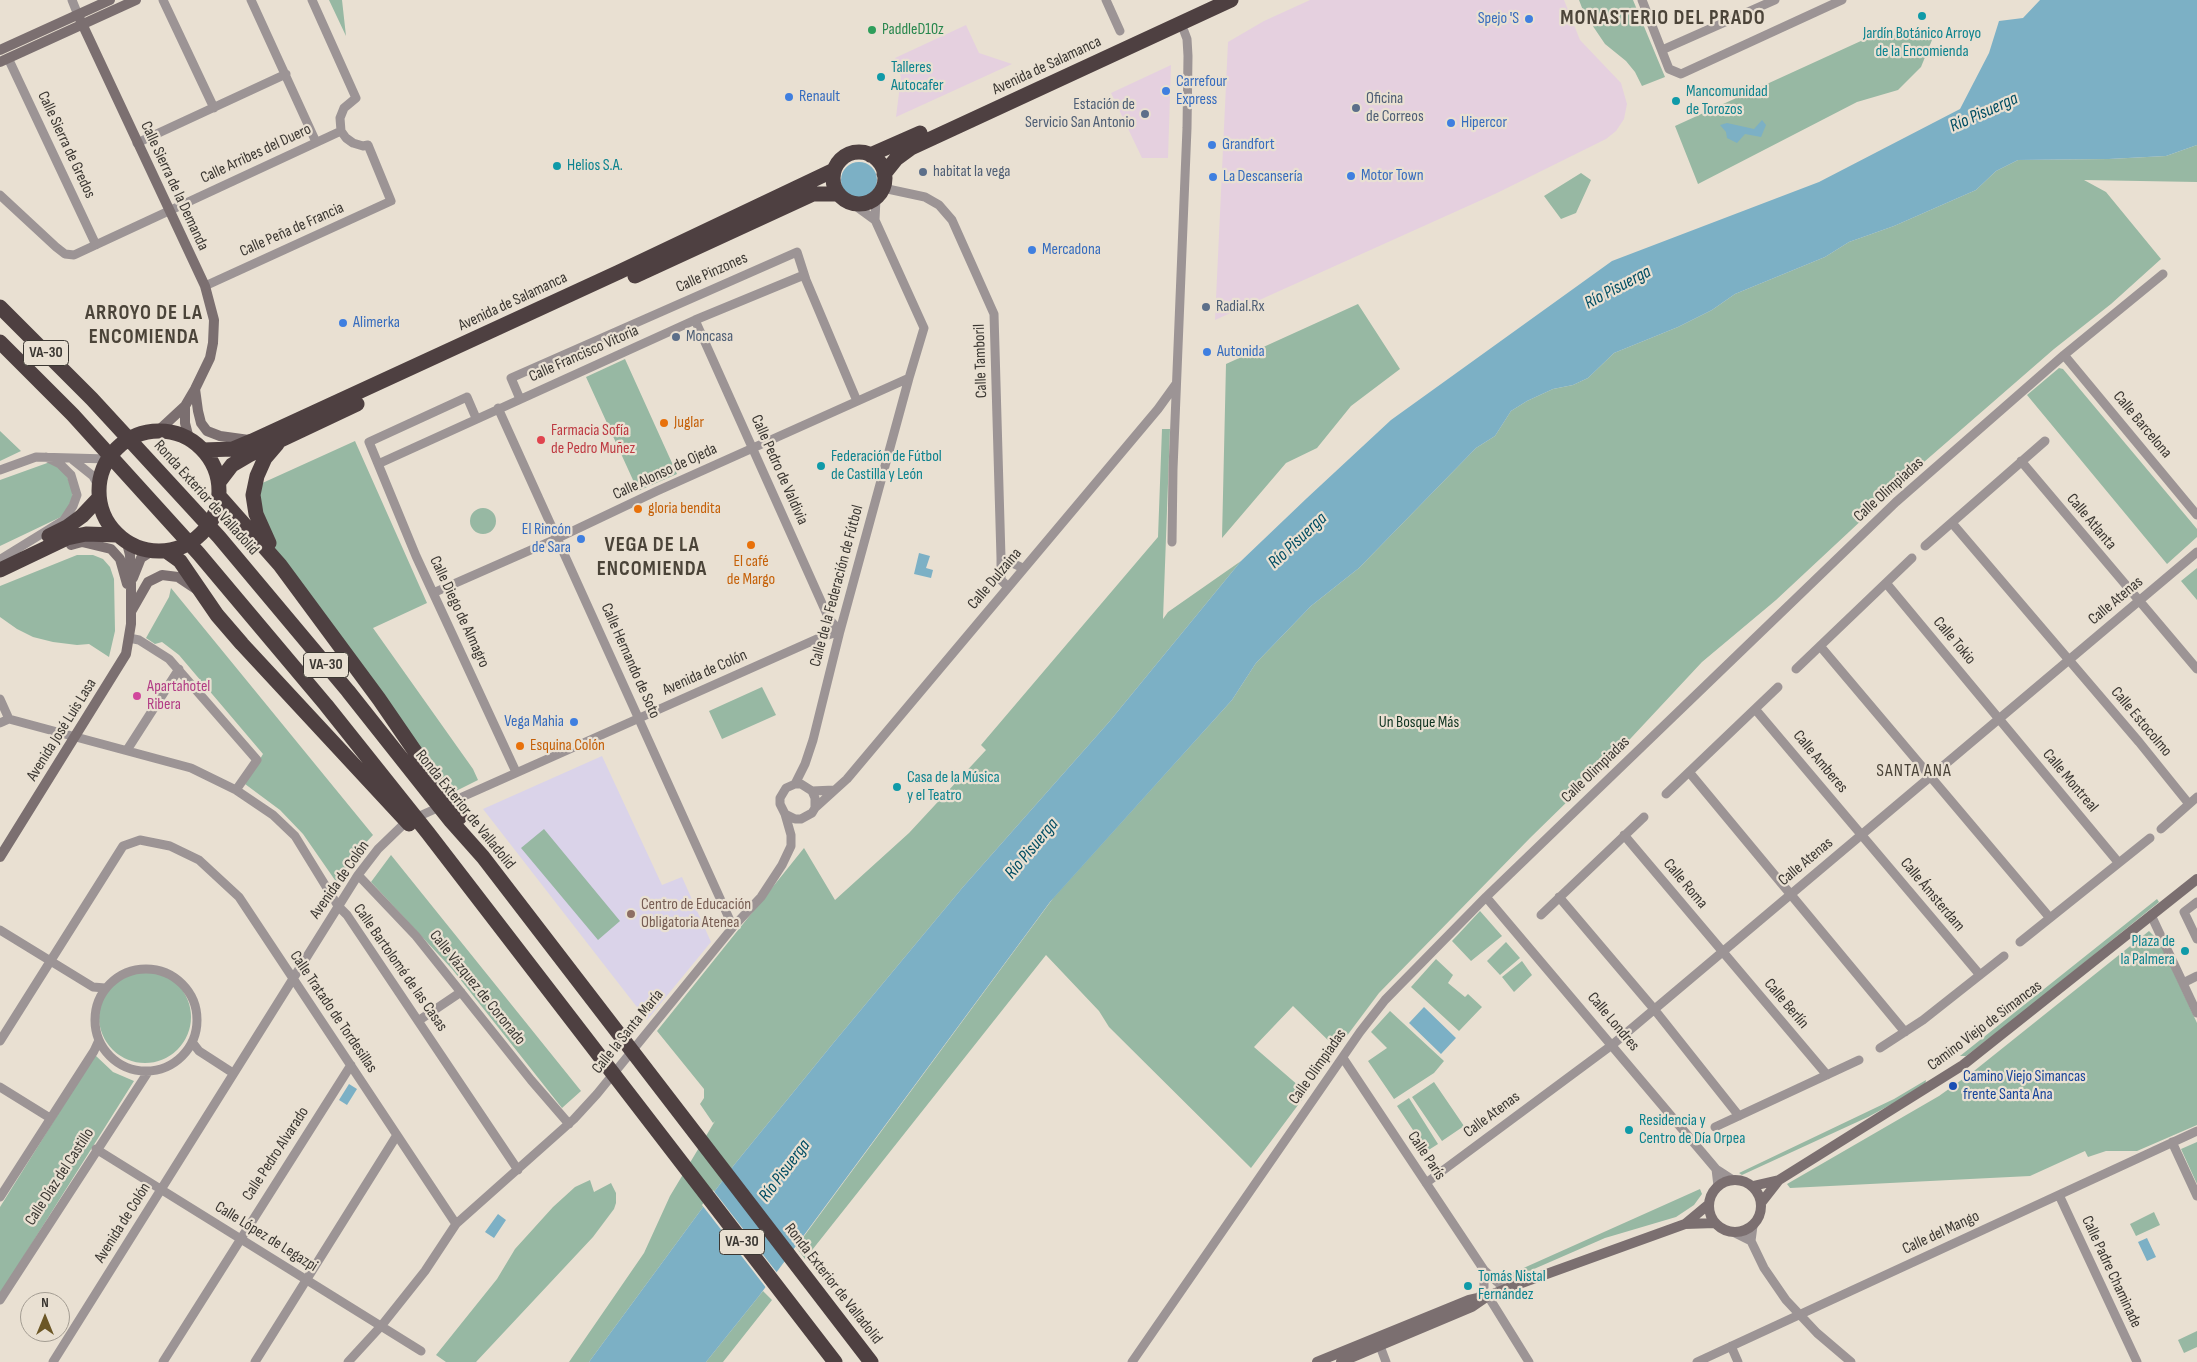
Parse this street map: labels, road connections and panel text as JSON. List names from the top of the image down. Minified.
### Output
{"streets":{"highway":["Avenida de Salamanca","VA-30","Ronda Exterior de Valladolid"],"main road":["Calle Sierra de la Demanda","Avenida José Luis Lasa","Camino Viejo de Simancas"],"street":["Calle Sierra de Gredos","Calle Arribes del Duero","Calle Peña de Francia","Calle Pinzones","Calle Francisco Vitoria","Calle Tamboril","Calle Barcelona","Calle Pedro de Valdivia","Calle Alonso de Ojeda","Calle Olimpiadas","Calle Atlanta","Calle Dulzaina","Calle de la Federación de Fútbol","Calle Atenas","Calle Diego de Almagro","Calle Tokio","Calle Hernando de Soto","Avenida de Colón","Calle Estocolmo","Calle Amberes","Calle Montreal","Calle Roma","Calle Ámsterdam","Calle Bartolomé de las Casas","Calle Vázquez de Coronado","Calle Berlín","Calle Tratado de Tordesillas","Calle Londres","Calle la Santa María","Calle Pedro Alvarado","Calle París","Calle Díaz del Castillo","Calle del Mango","Calle López de Legazpi","Calle Padre Chaminade"]},"crossings":[["Avenida de Salamanca","Calle Sierra de la Demanda"],["Avenida de Salamanca","Calle Tamboril"],["Avenida de Salamanca","Calle de la Federación de Fútbol"],["Avenida de Salamanca","Avenida José Luis Lasa"],["Calle Sierra de Gredos","Calle Arribes del Duero"],["Calle Arribes del Duero","Calle Sierra de la Demanda"],["Calle Arribes del Duero","Calle Peña de Francia"],["Calle Sierra de la Demanda","Calle Peña de Francia"],["Calle Sierra de la Demanda","Avenida José Luis Lasa"],["Calle Pinzones","Calle Francisco Vitoria"],["Calle Pinzones","Calle Alonso de Ojeda"],["Calle Francisco Vitoria","Calle Pedro de Valdivia"],["Calle Francisco Vitoria","Calle Diego de Almagro"],["Calle Francisco Vitoria","Calle Hernando de Soto"],["Calle Tamboril","Calle Dulzaina"],["Calle Tamboril","Calle de la Federación de Fútbol"],["Calle Barcelona","Calle Olimpiadas"],["Calle Pedro de Valdivia","Calle Alonso de Ojeda"],["Calle Pedro de Valdivia","Calle de la Federación de Fútbol"],["Calle Pedro de Valdivia","Avenida de Colón"],["Calle Alonso de Ojeda","Calle de la Federación de Fútbol"],["Calle Alonso de Ojeda","Calle Diego de Almagro"],["Calle Alonso de Ojeda","Calle Hernando de Soto"],["Calle Olimpiadas","Calle Londres"],["Calle Olimpiadas","Calle París"],["Calle Atlanta","Calle Atenas"],["Calle Dulzaina","Calle de la Federación de Fútbol"],["Calle Dulzaina","Calle la Santa María"],["Calle de la Federación de Fútbol","Avenida de Colón"],["Calle de la Federación de Fútbol","Calle la Santa María"],["Calle Atenas","Calle Tokio"],["Calle Atenas","Calle Estocolmo"],["Calle Atenas","Calle Amberes"],["Calle Atenas","Calle Montreal"],["Calle Atenas","Calle Roma"],["Calle Atenas","Calle Ámsterdam"],["Calle Atenas","Calle Berlín"],["Calle Atenas","Calle Londres"],["Calle Atenas","Calle París"],["Calle Diego de Almagro","Avenida de Colón"],["Calle Tokio","Calle Montreal"],["Calle Hernando de Soto","Avenida de Colón"],["Calle Hernando de Soto","Calle la Santa María"],["Avenida de Colón","Calle Bartolomé de las Casas"],["Avenida de Colón","Calle Vázquez de Coronado"],["Avenida de Colón","Calle Tratado de Tordesillas"],["Avenida de Colón","Calle López de Legazpi"],["Avenida José Luis Lasa","Calle Bartolomé de las Casas"],["Calle Amberes","Calle Ámsterdam"],["Calle Roma","Calle Berlín"],["Calle Bartolomé de las Casas","Calle la Santa María"],["Calle Vázquez de Coronado","Calle la Santa María"],["Calle Tratado de Tordesillas","Calle la Santa María"],["Calle Tratado de Tordesillas","Calle Pedro Alvarado"],["Calle Londres","Camino Viejo de Simancas"],["Calle Pedro Alvarado","Calle López de Legazpi"],["Calle Díaz del Castillo","Calle López de Legazpi"],["Calle del Mango","Calle Padre Chaminade"]],"districts":["MONASTERIO DEL PRADO","ARROYO DE LA ENCOMIENDA","VEGA DE LA ENCOMIENDA","SANTA ANA"],"water":["Río Pisuerga"],"parks":["Un Bosque Más"],"places":["Jardín Botánico Arroyo de la Encomienda","Spejo 'S","PaddleD10z","Talleres Autocafer","Carrefour Express","Renault","Mancomunidad de Torozos","Oficina de Correos","Estación de Servicio San Antonio","Hipercor","Grandfort","Helios S.A.","habitat la vega","Motor Town","La Descansería","Mercadona","Radial.Rx","Alimerka","Moncasa","Autonida","Juglar","Farmacia Sofía de Pedro Muñez","Federación de Fútbol de Castilla y León","gloria bendita","El Rincón de Sara","El café de Margo","Apartahotel Ribera","Vega Mahia","Esquina Colón","Casa de la Música y el Teatro","Centro de Educación Obligatoria Atenea","Plaza de la Palmera","Camino Viejo Simancas frente Santa Ana","Residencia y Centro de Día Orpea","Tomás Nistal Fernández"],"north":"top"}
